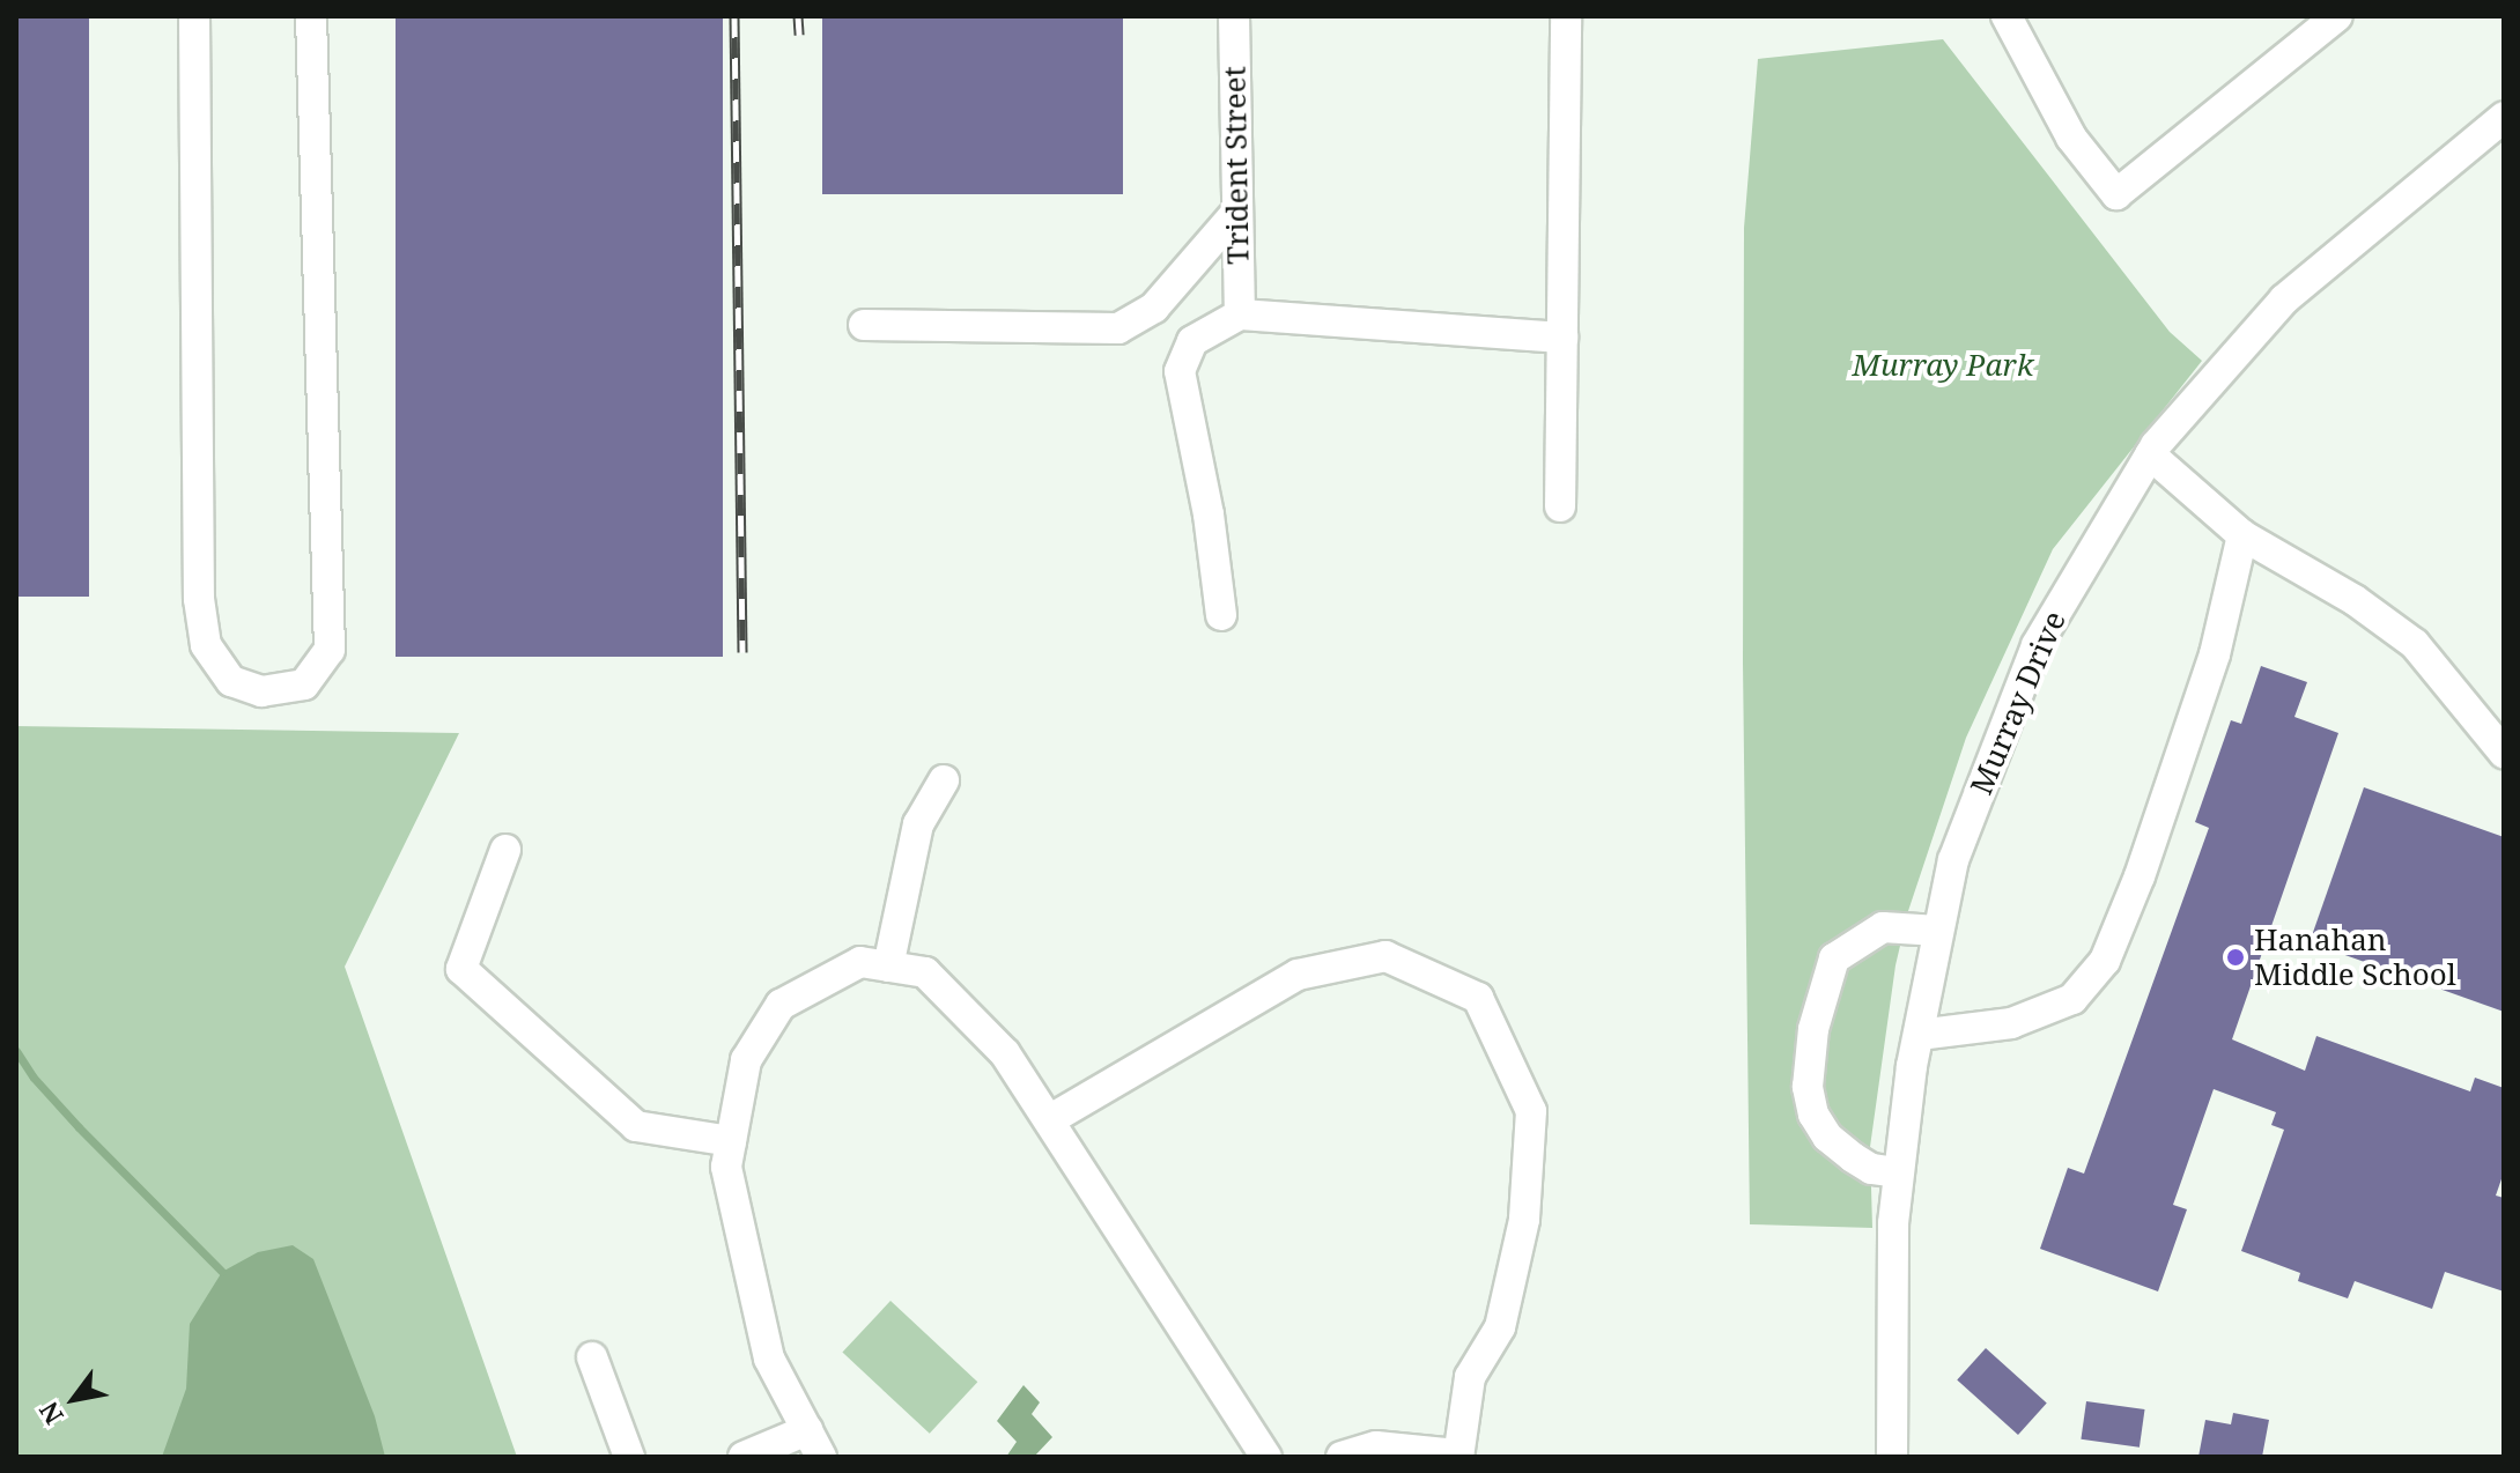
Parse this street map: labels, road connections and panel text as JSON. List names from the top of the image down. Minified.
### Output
{"streets":{"street":["Trident Street","Murray Drive"]},"parks":["Murray Park"],"places":["Hanahan Middle School"],"north":"bottom left"}
